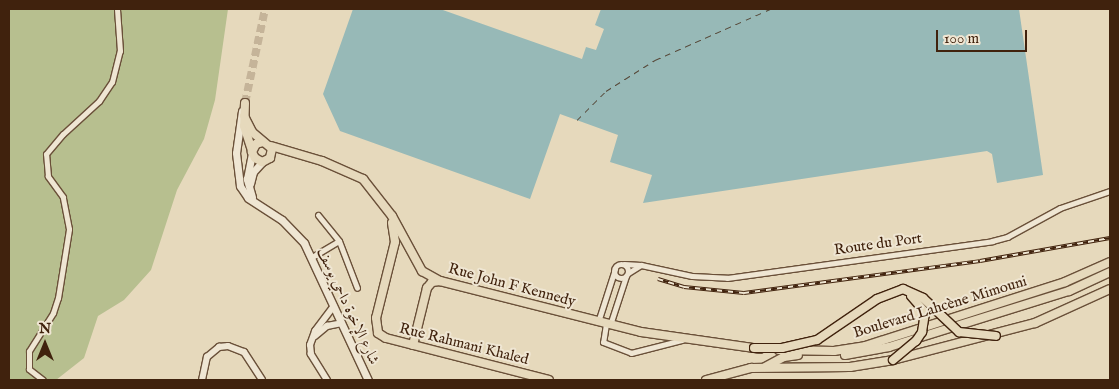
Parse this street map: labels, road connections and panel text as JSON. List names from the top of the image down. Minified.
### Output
{"streets":{"main road":["Rue John F Kennedy","شارع الإخوة داحي يوسف","Boulevard Lahcène Mimouni","Rue Rahmani Khaled"],"street":["Route du Port"]},"crossings":[["Rue John F Kennedy","Boulevard Lahcène Mimouni"],["Rue John F Kennedy","Rue Rahmani Khaled"]],"scale_bar":"100 m","north":"top"}
